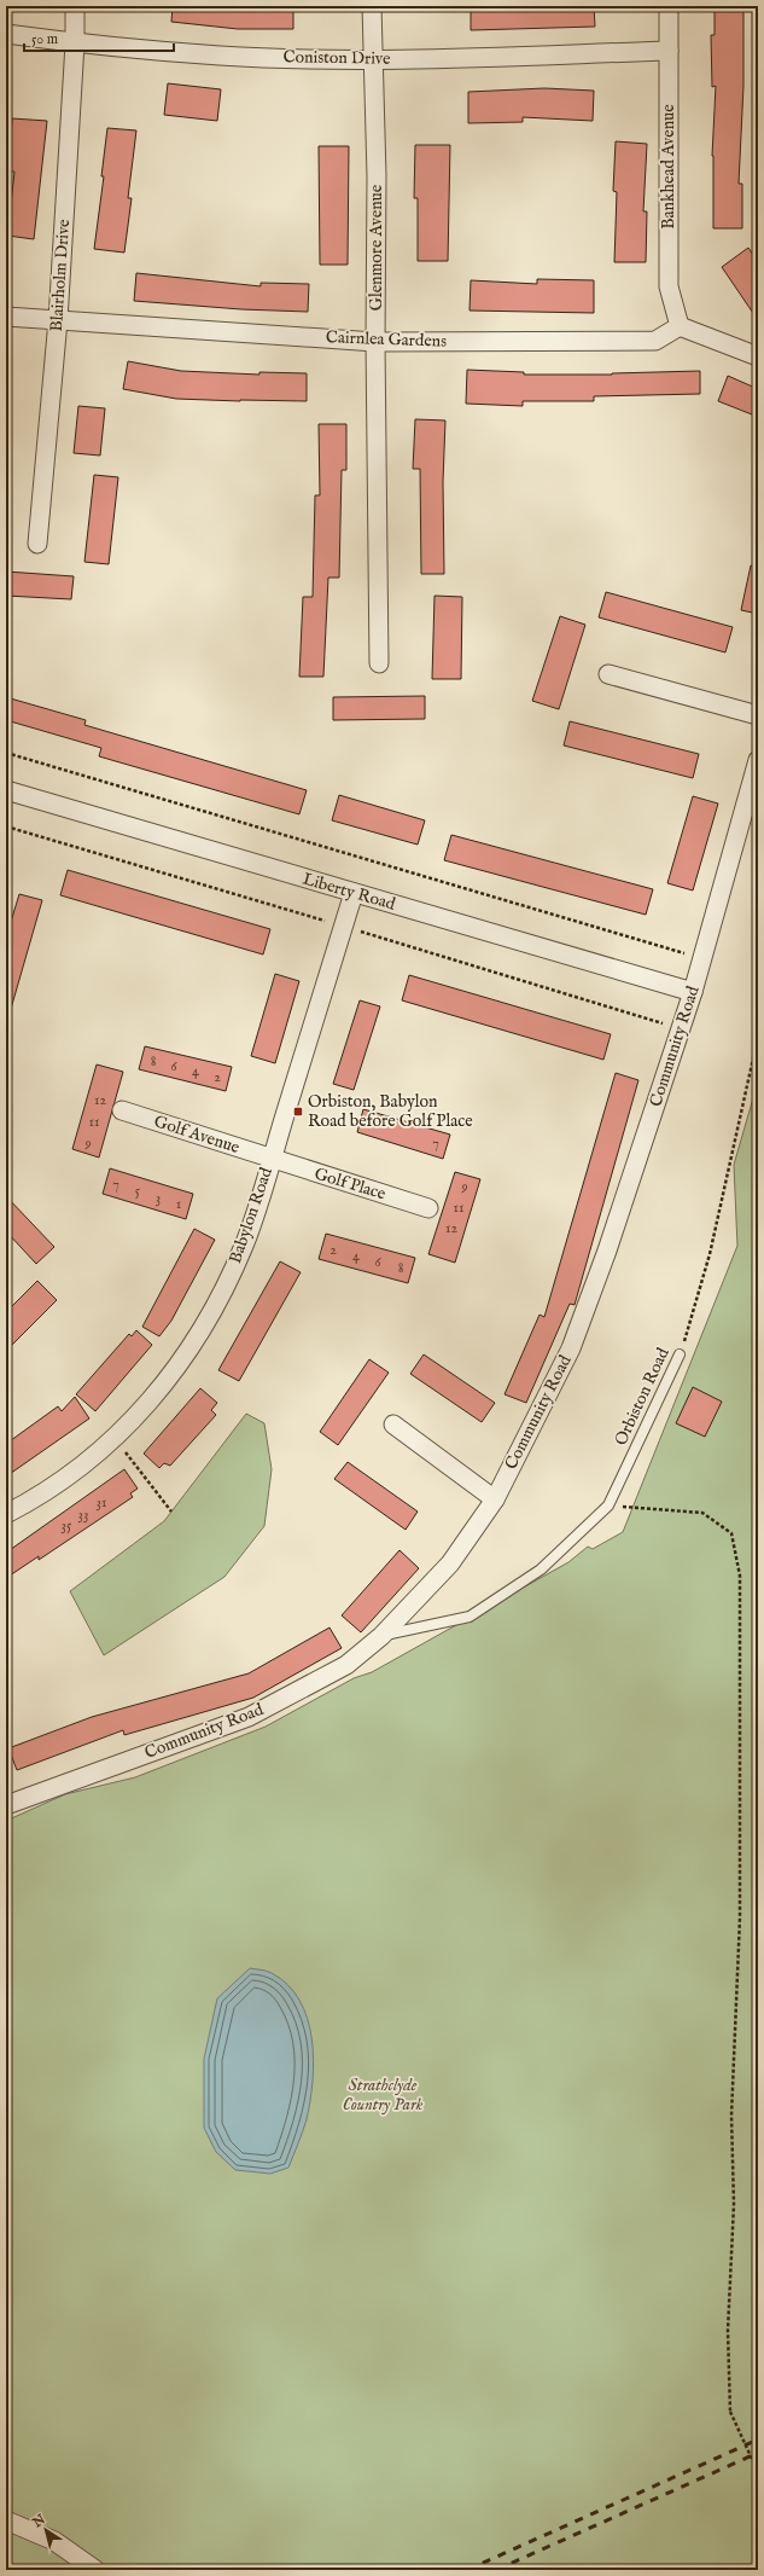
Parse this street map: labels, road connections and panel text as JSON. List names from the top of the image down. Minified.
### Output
{"streets":{"street":["Coniston Drive","Bankhead Avenue","Glenmore Avenue","Blairholm Drive","Cairnlea Gardens","Liberty Road","Community Road","Golf Avenue","Golf Place","Babylon Road"],"lane":["Orbiston Road"]},"crossings":[["Coniston Drive","Bankhead Avenue"],["Coniston Drive","Glenmore Avenue"],["Coniston Drive","Blairholm Drive"],["Bankhead Avenue","Cairnlea Gardens"],["Glenmore Avenue","Cairnlea Gardens"],["Blairholm Drive","Cairnlea Gardens"],["Liberty Road","Community Road"],["Liberty Road","Babylon Road"],["Community Road","Orbiston Road"],["Golf Avenue","Golf Place"],["Golf Avenue","Babylon Road"],["Golf Place","Babylon Road"]],"parks":["Strathclyde Country Park"],"places":{"transit":["Orbiston, Babylon Road before Golf Place"]},"house_numbers":["8","6","4","2","12","11","9","7","7","9","5","3","1","11","12","2","4","6","8","31","33","35"],"scale_bar":"50 m","north":"top left"}
